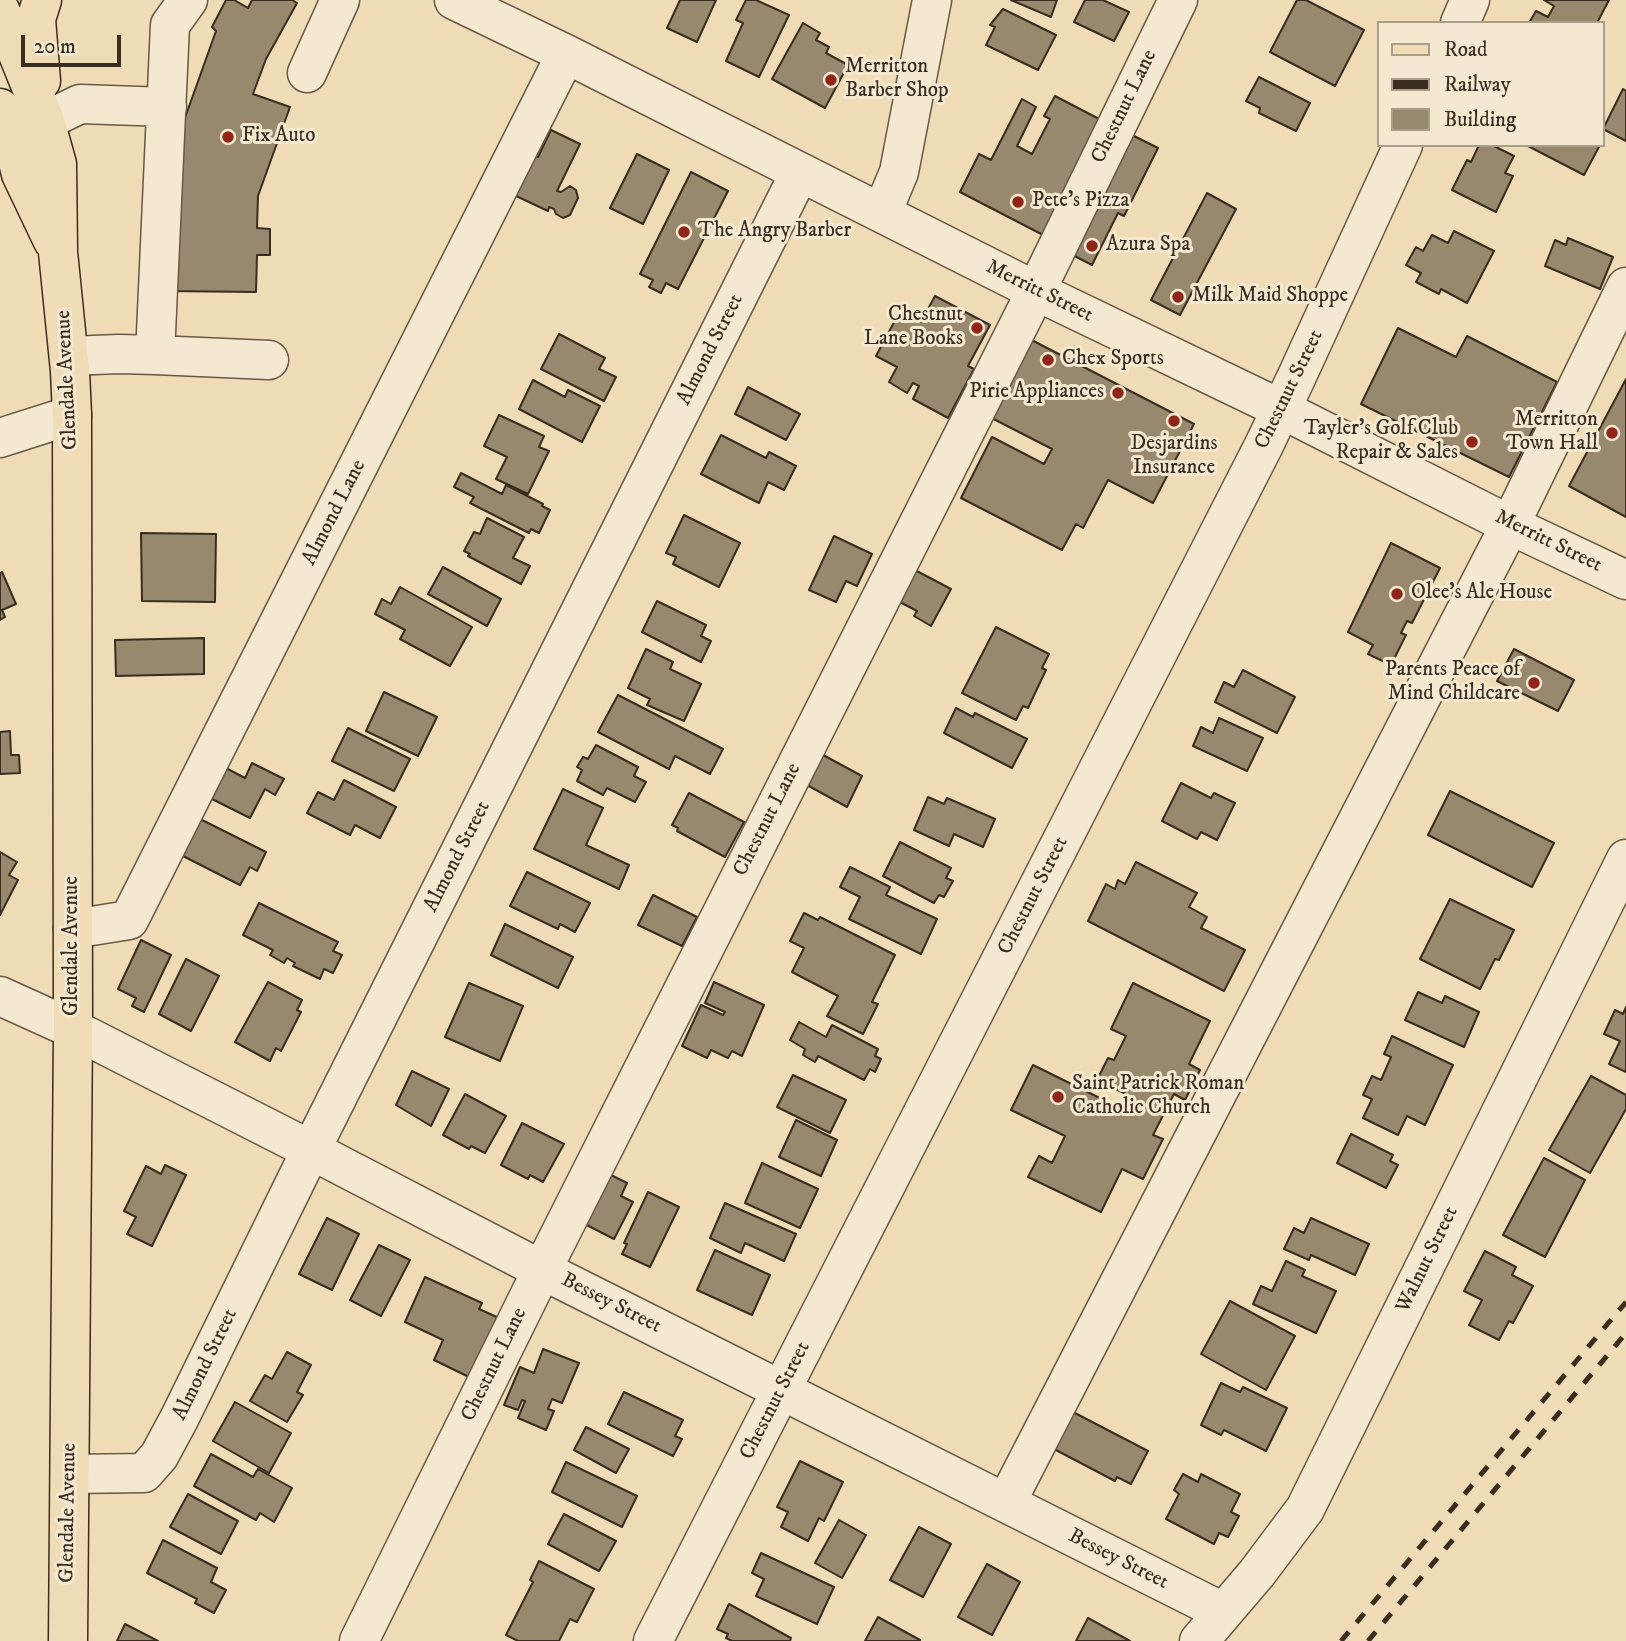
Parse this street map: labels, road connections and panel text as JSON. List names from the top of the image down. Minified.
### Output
{"streets":{"main road":["Glendale Avenue"],"street":["Chestnut Lane","Merritt Street","Almond Street","Chestnut Street","Almond Lane","Walnut Street","Bessey Street"]},"crossings":[["Chestnut Lane","Merritt Street"],["Chestnut Lane","Bessey Street"],["Merritt Street","Almond Street"],["Merritt Street","Chestnut Street"],["Merritt Street","Almond Lane"],["Almond Street","Glendale Avenue"],["Almond Street","Bessey Street"],["Glendale Avenue","Almond Lane"],["Glendale Avenue","Bessey Street"],["Chestnut Street","Bessey Street"],["Walnut Street","Bessey Street"]],"places":["Merritton Barber Shop","Fix Auto","Pete's Pizza","The Angry Barber","Azura Spa","Milk Maid Shoppe","Chestnut Lane Books","Chex Sports","Pirie Appliances","Desjardins Insurance","Merritton Town Hall","Tayler's Golf Club Repair & Sales","Olee's Ale House","Parents Peace of Mind Childcare","Saint Patrick Roman Catholic Church"],"legend":["Road","Railway","Building"],"scale_bar":"20 m"}
